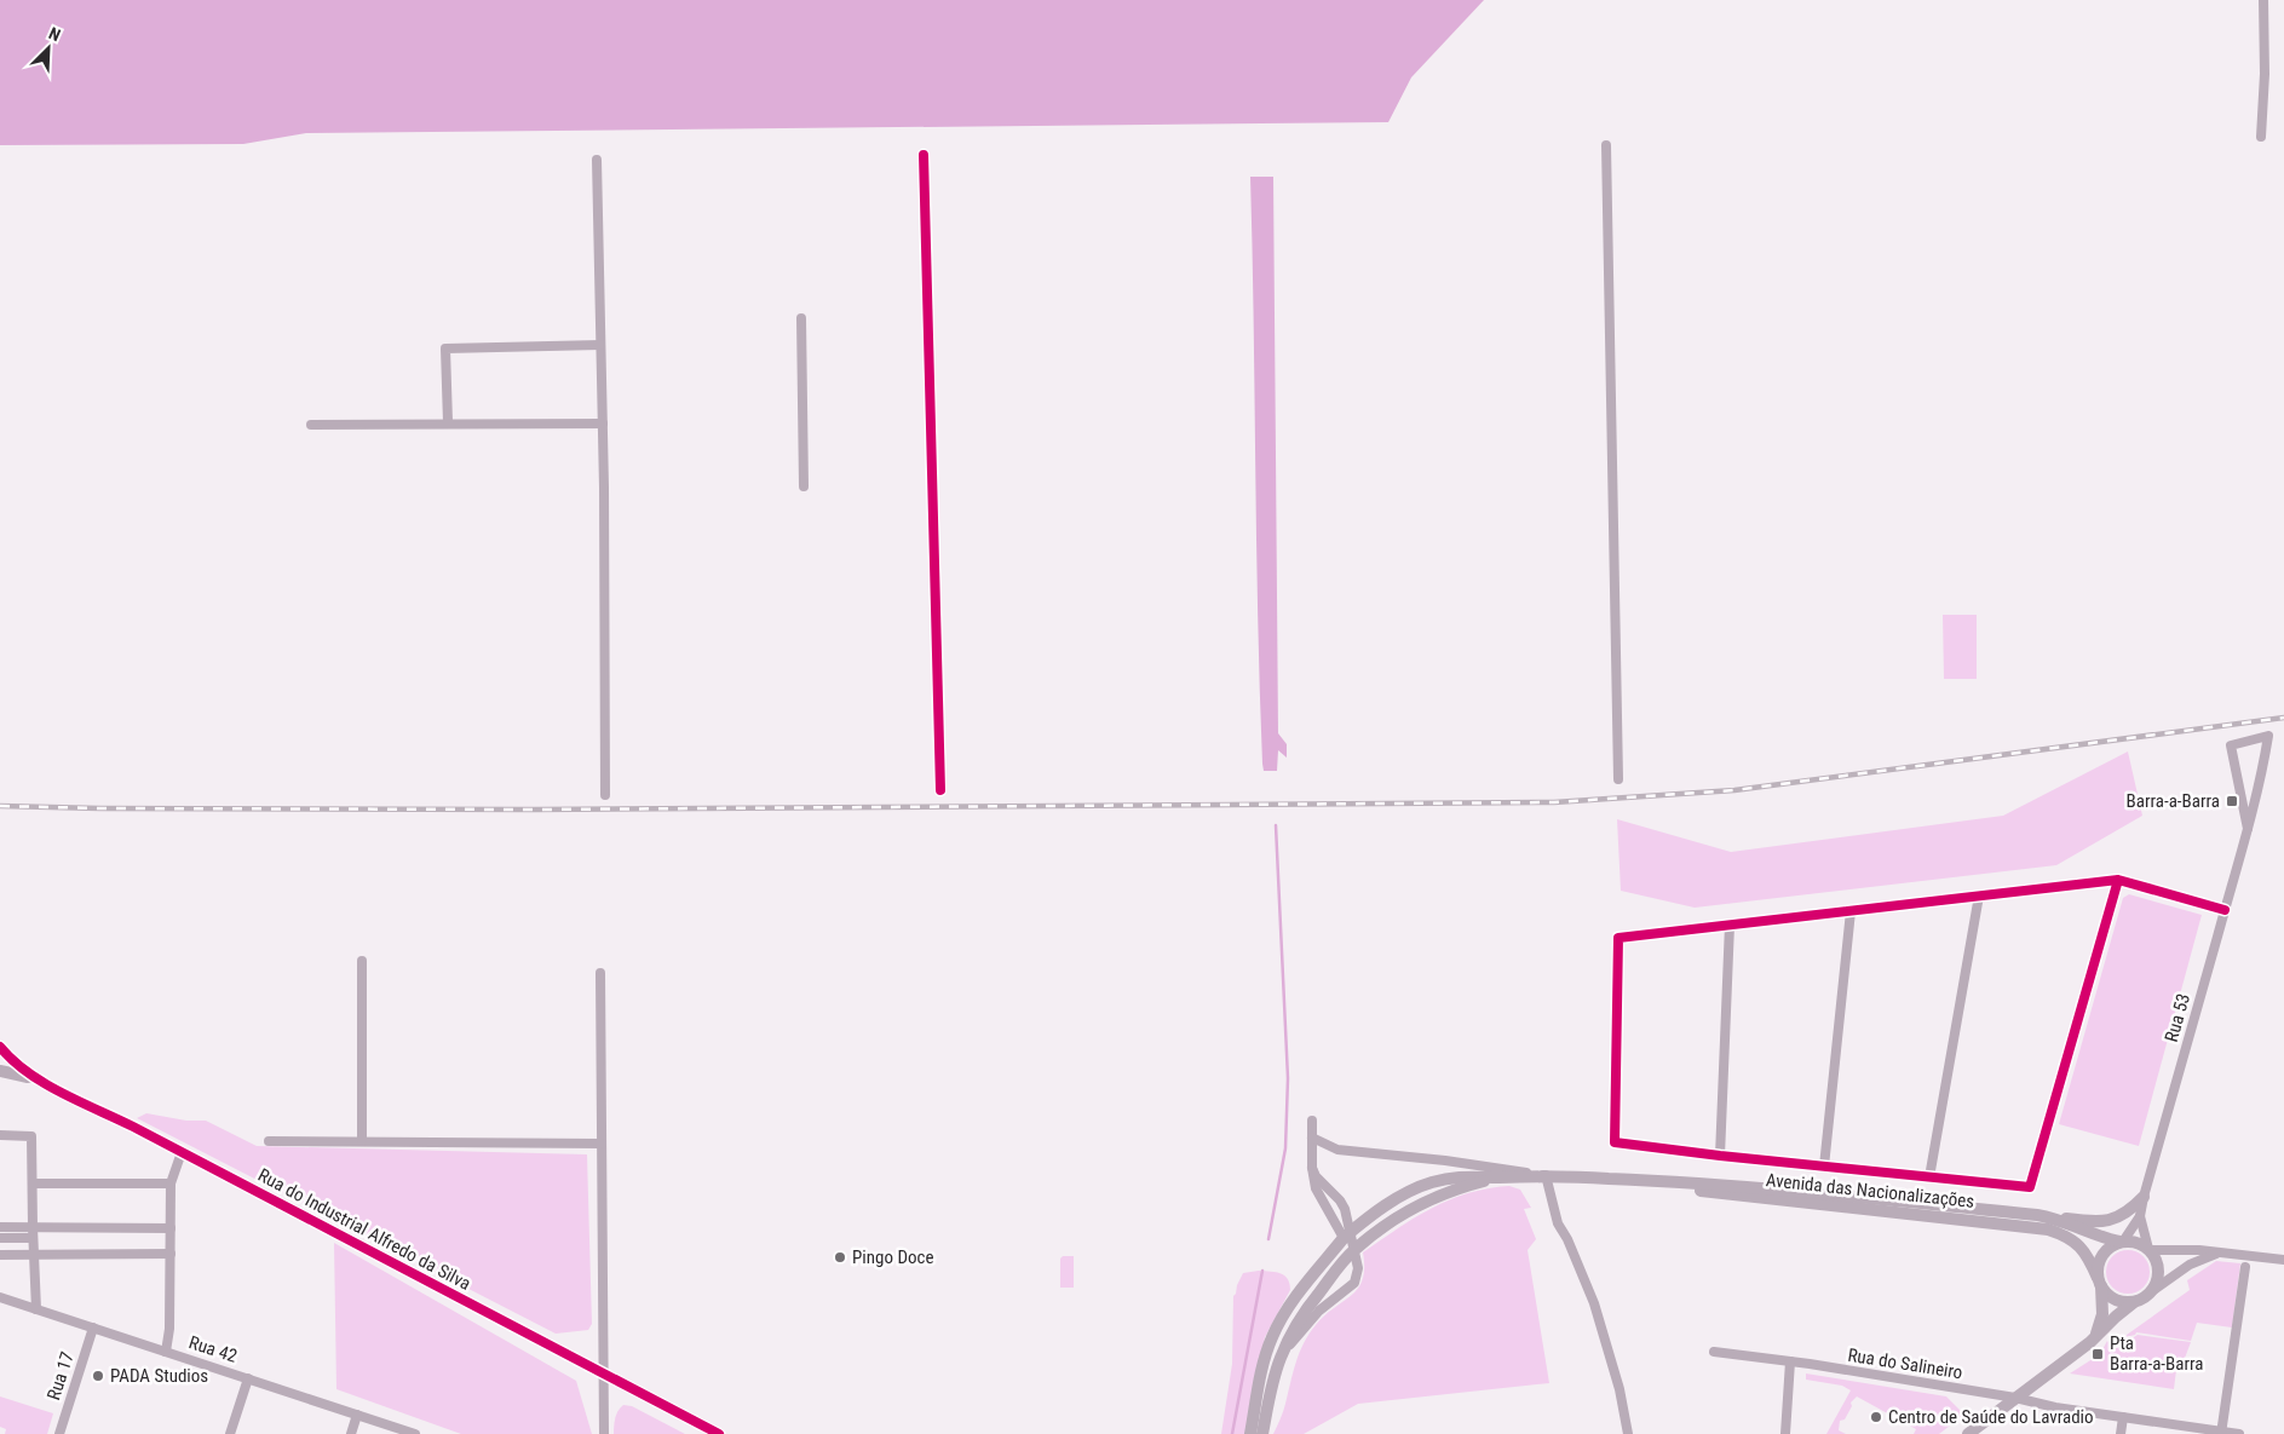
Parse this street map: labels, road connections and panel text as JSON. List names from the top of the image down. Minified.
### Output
{"streets":{"street":["Rua 53","Avenida das Nacionalizações","Rua do Industrial Alfredo da Silva","Rua 42","Rua do Salineiro","Rua 17"]},"crossings":[["Rua 53","Avenida das Nacionalizações"],["Rua 42","Rua 17"]],"places":{"transit":["Barra-a-Barra","Pta Barra-a-Barra"],"other":["Pingo Doce","PADA Studios","Centro de Saúde do Lavradio"]},"north":"top right"}
